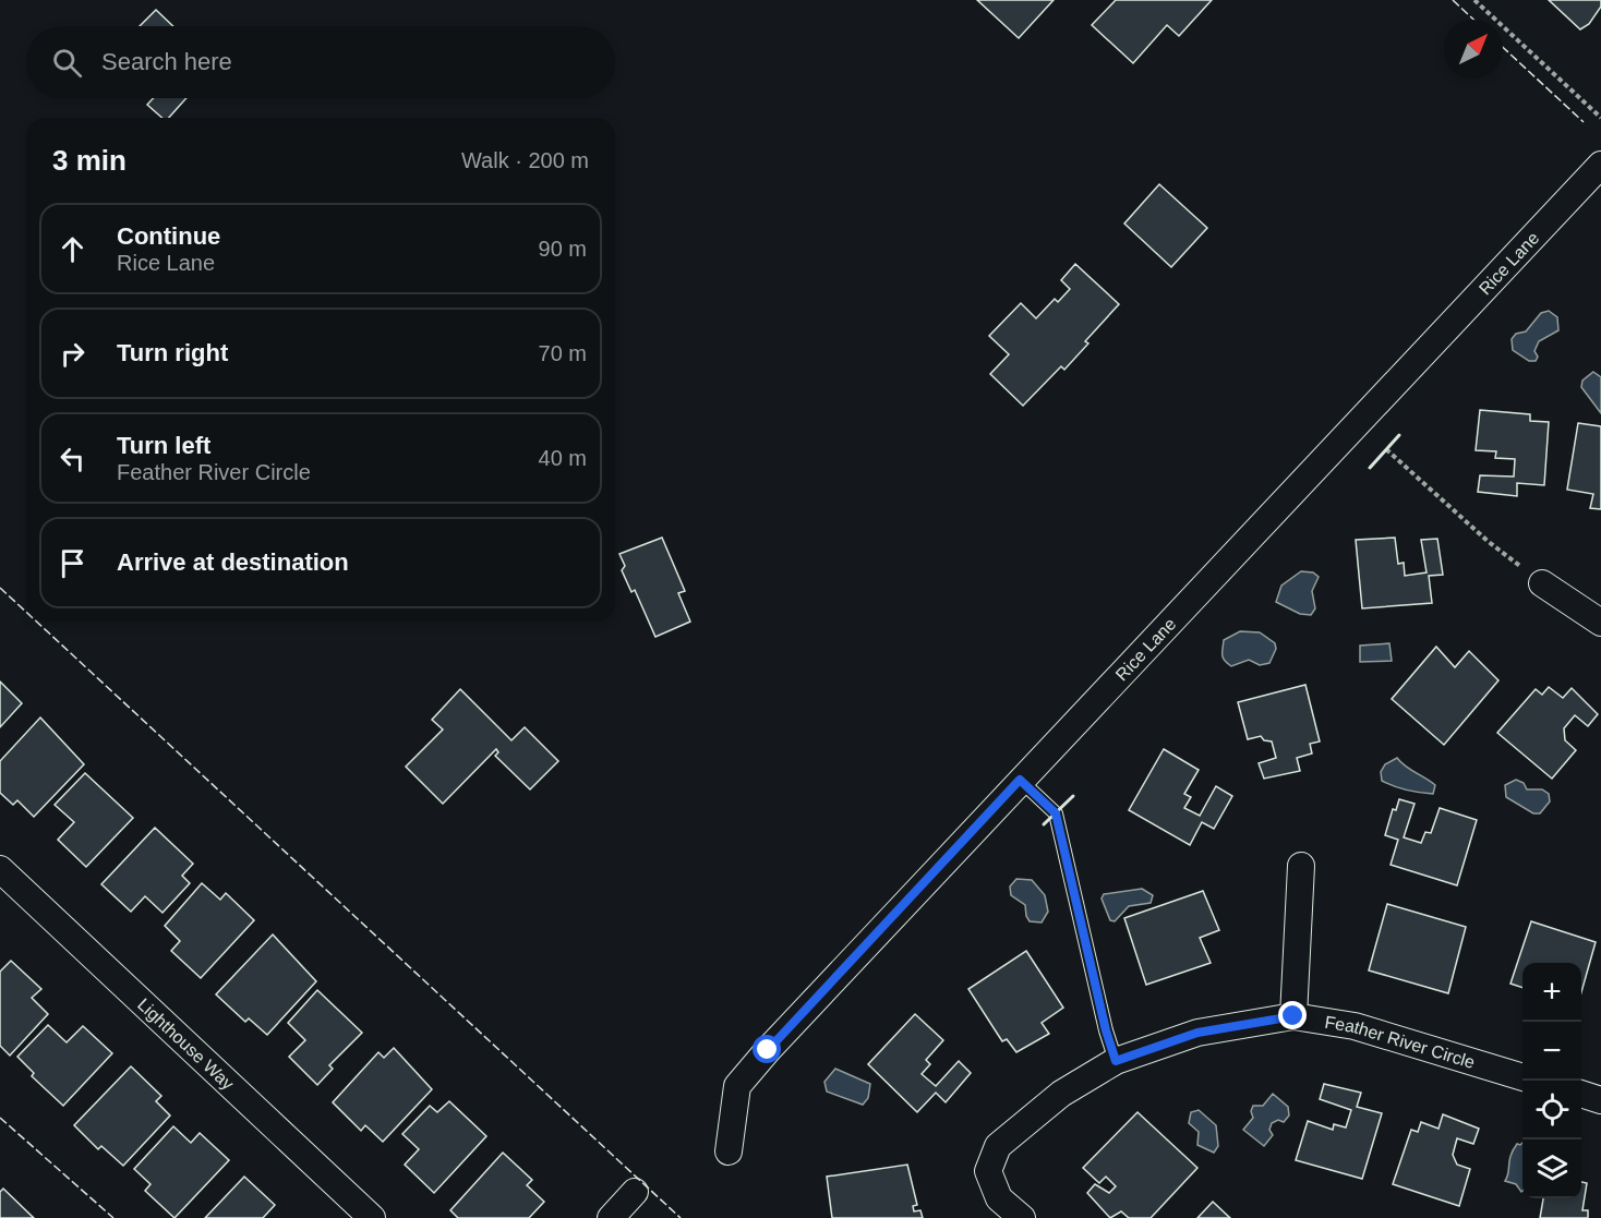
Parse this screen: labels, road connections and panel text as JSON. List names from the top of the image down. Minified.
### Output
{"streets":{"street":["Rice Lane","Feather River Circle","Lighthouse Way"]},"north":"top right","page":{"search":"Search here","heading":["3 min","Walk · 200 m"],"list":[["Continue","Rice Lane","90 m"],["Turn right","70 m"],["Turn left","Feather River Circle","40 m"],"Arrive at destination"],"map_buttons":["+","−"]}}
